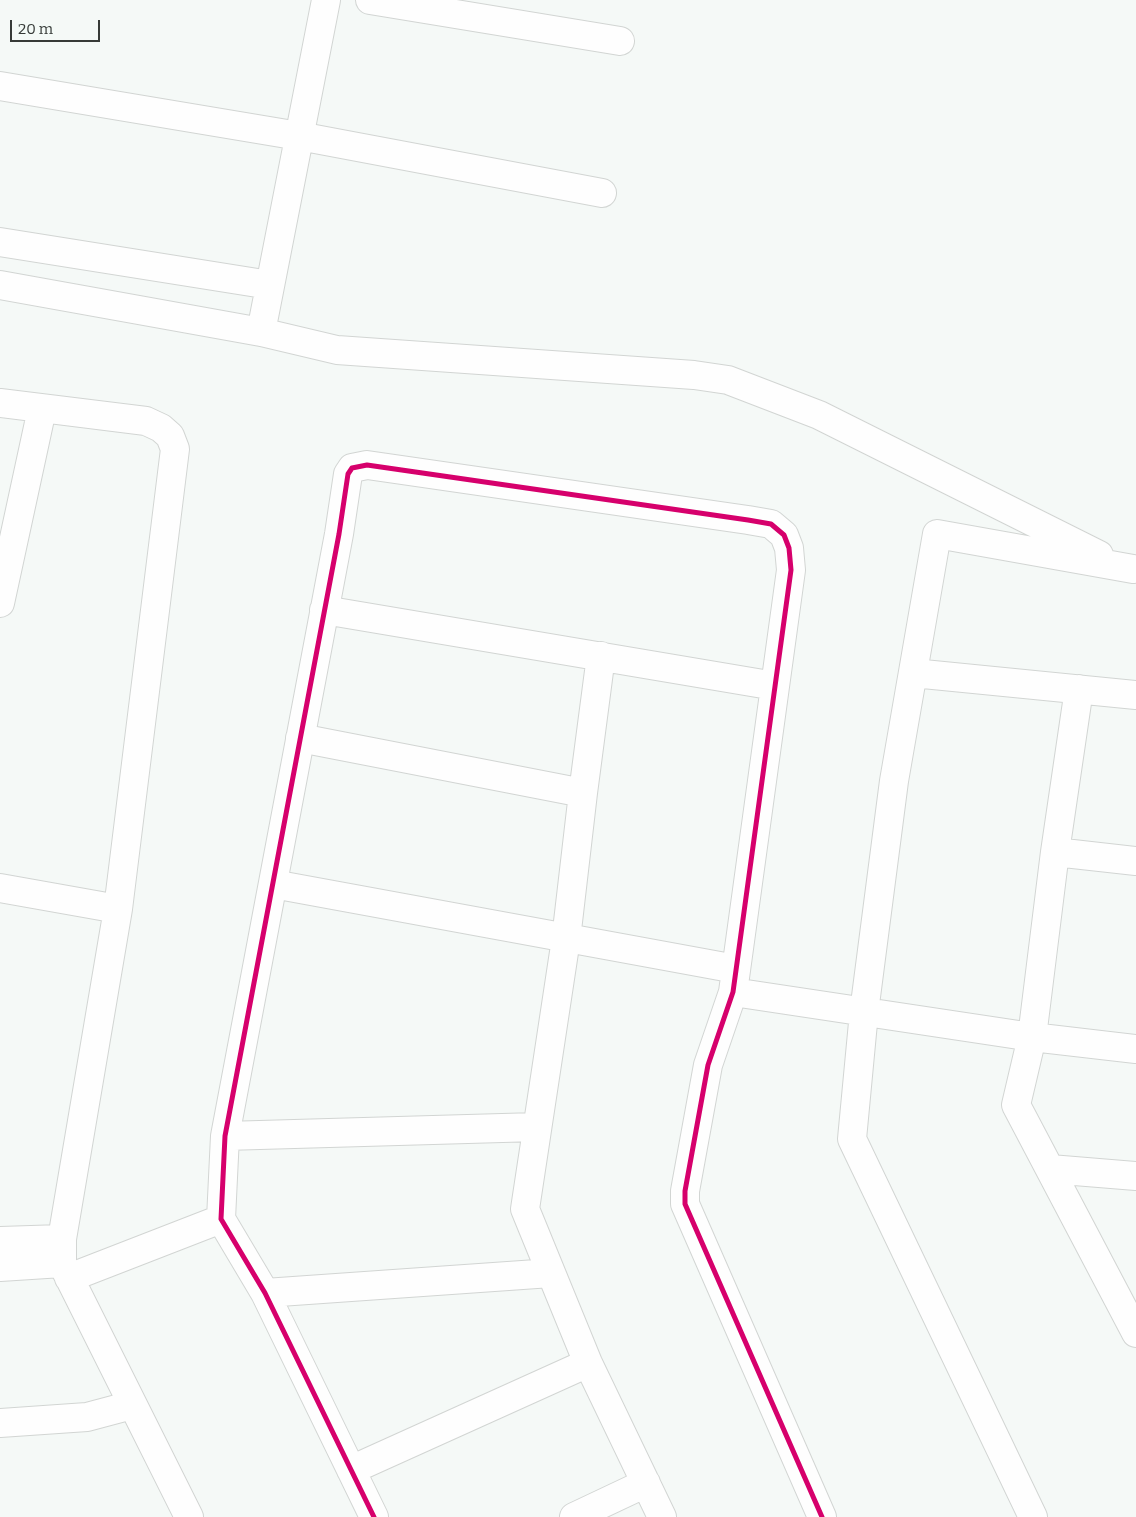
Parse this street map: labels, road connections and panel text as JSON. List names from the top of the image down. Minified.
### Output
{"scale_bar":"20 m"}
